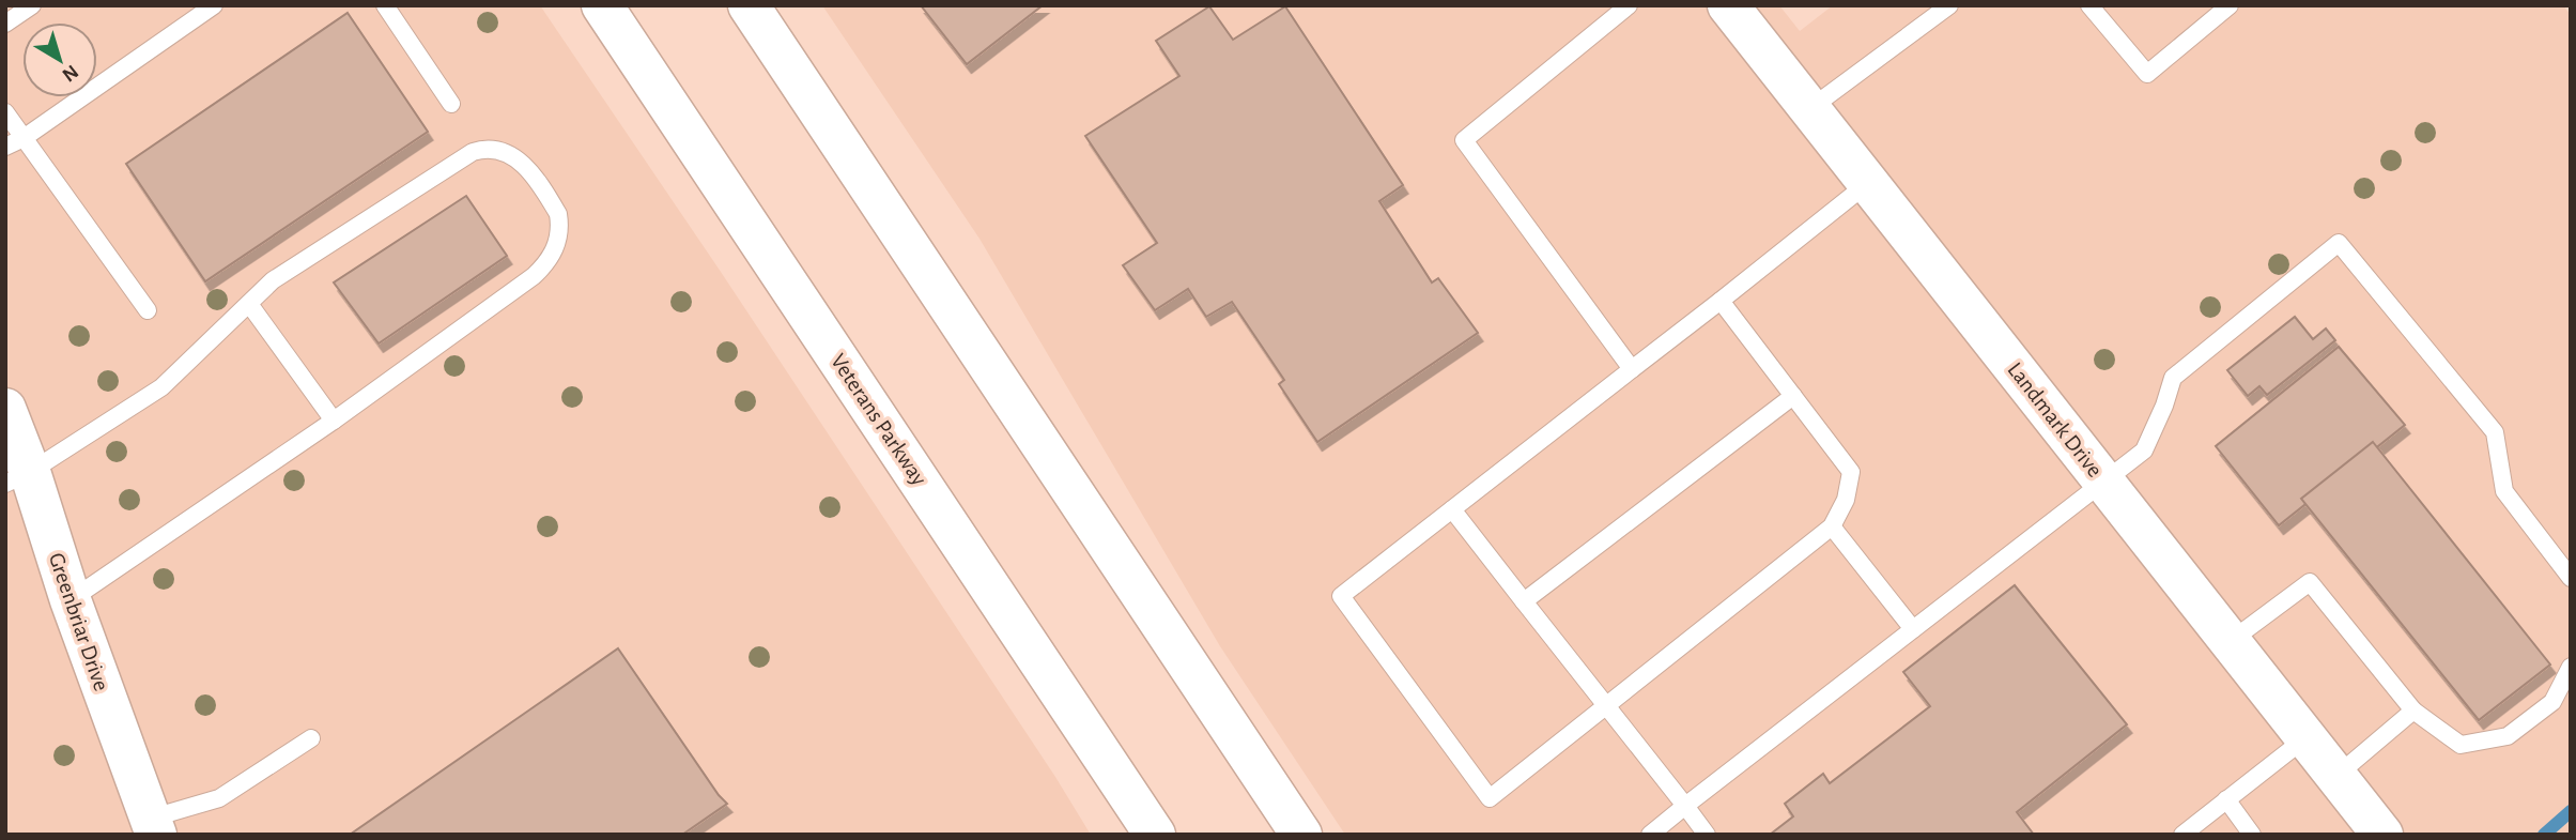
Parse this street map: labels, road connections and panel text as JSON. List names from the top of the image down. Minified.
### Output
{"streets":{"main road":["Veterans Parkway","Landmark Drive","Greenbriar Drive"]},"north":"bottom right"}
